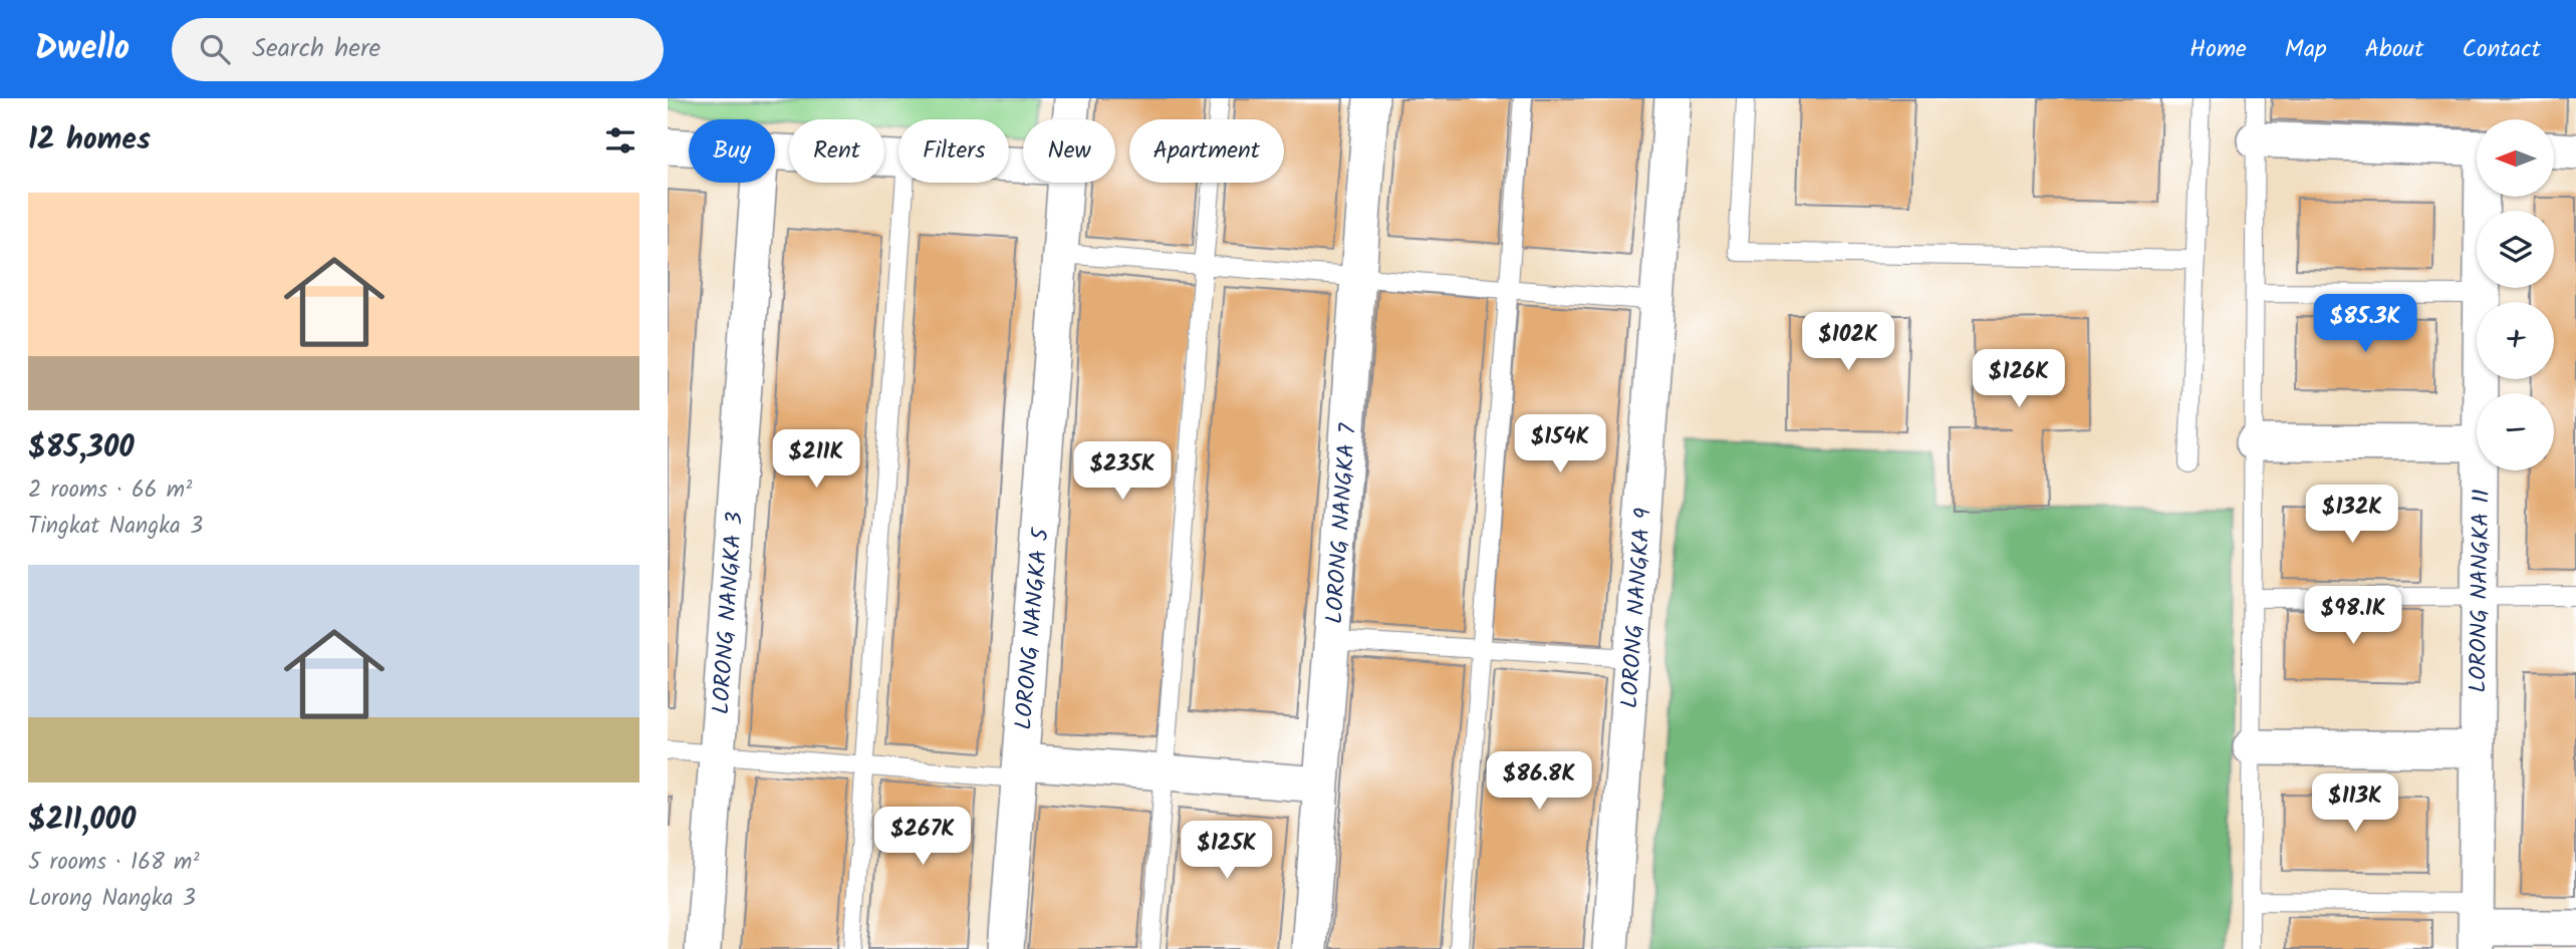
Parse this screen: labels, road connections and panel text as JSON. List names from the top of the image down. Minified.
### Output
{"streets":{"street":["LORONG NANGKA 7","LORONG NANGKA 11","LORONG NANGKA 9","LORONG NANGKA 3","LORONG NANGKA 5"]},"north":"left","page":{"header":"Dwello","search":"Search here","nav":["Home","Map","About","Contact"],"heading":"12 homes","map_buttons":["+","−"],"chip":["Buy","Rent","Filters","New","Apartment"],"list":[{"name":"$85,300","note":"2 rooms · 66 m² · Tingkat Nangka 3"},{"name":"$211,000","note":"5 rooms · 168 m² · Lorong Nangka 3"}],"price":["$85.3K","$102K","$126K","$154K","$211K","$235K","$132K","$98.1K","$86.8K","$113K","$267K","$125K"]}}
